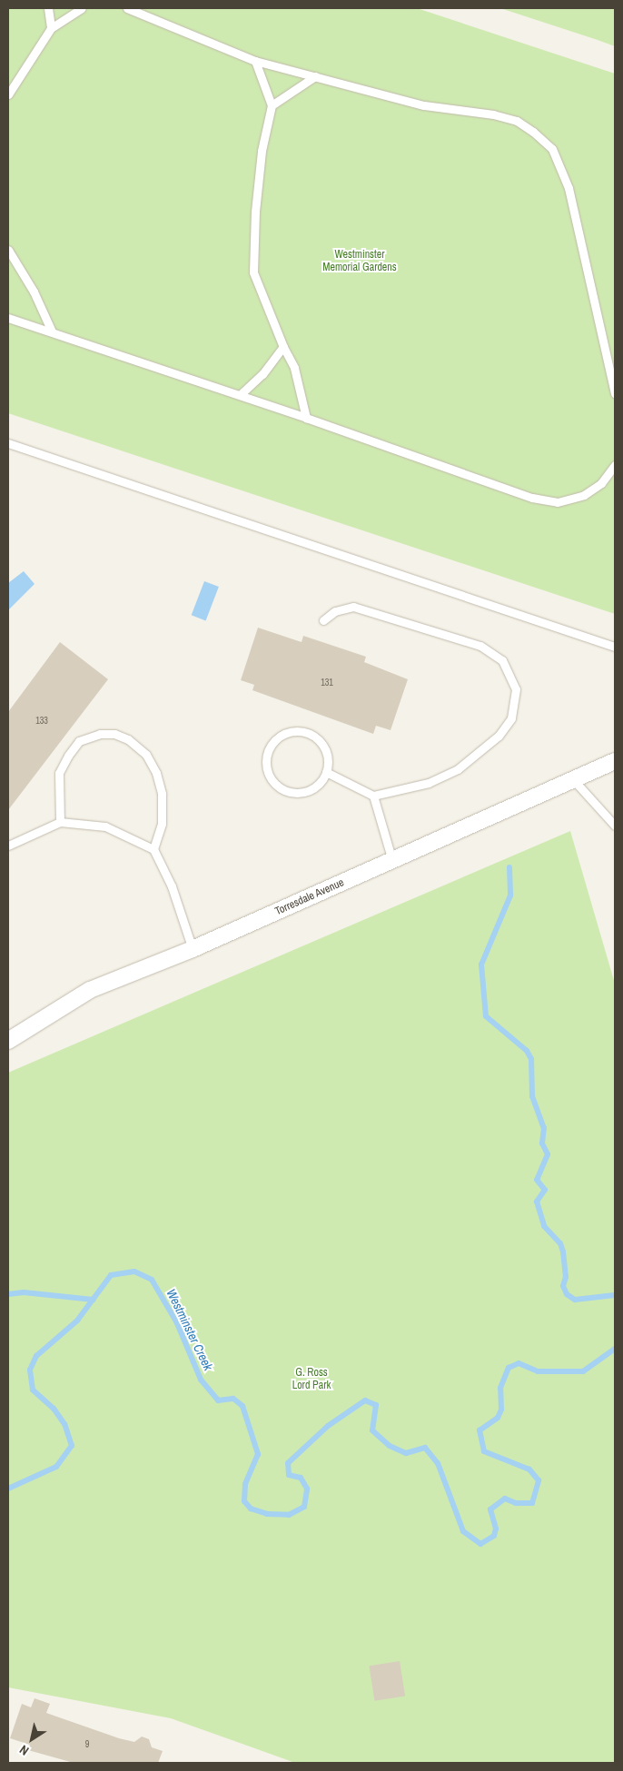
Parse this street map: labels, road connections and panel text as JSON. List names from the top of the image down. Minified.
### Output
{"streets":{"street":["Torresdale Avenue"]},"water":["Westminster Creek"],"parks":["Westminster Memorial Gardens","G. Ross Lord Park"],"house_numbers":["131","133","9"],"north":"bottom left"}
